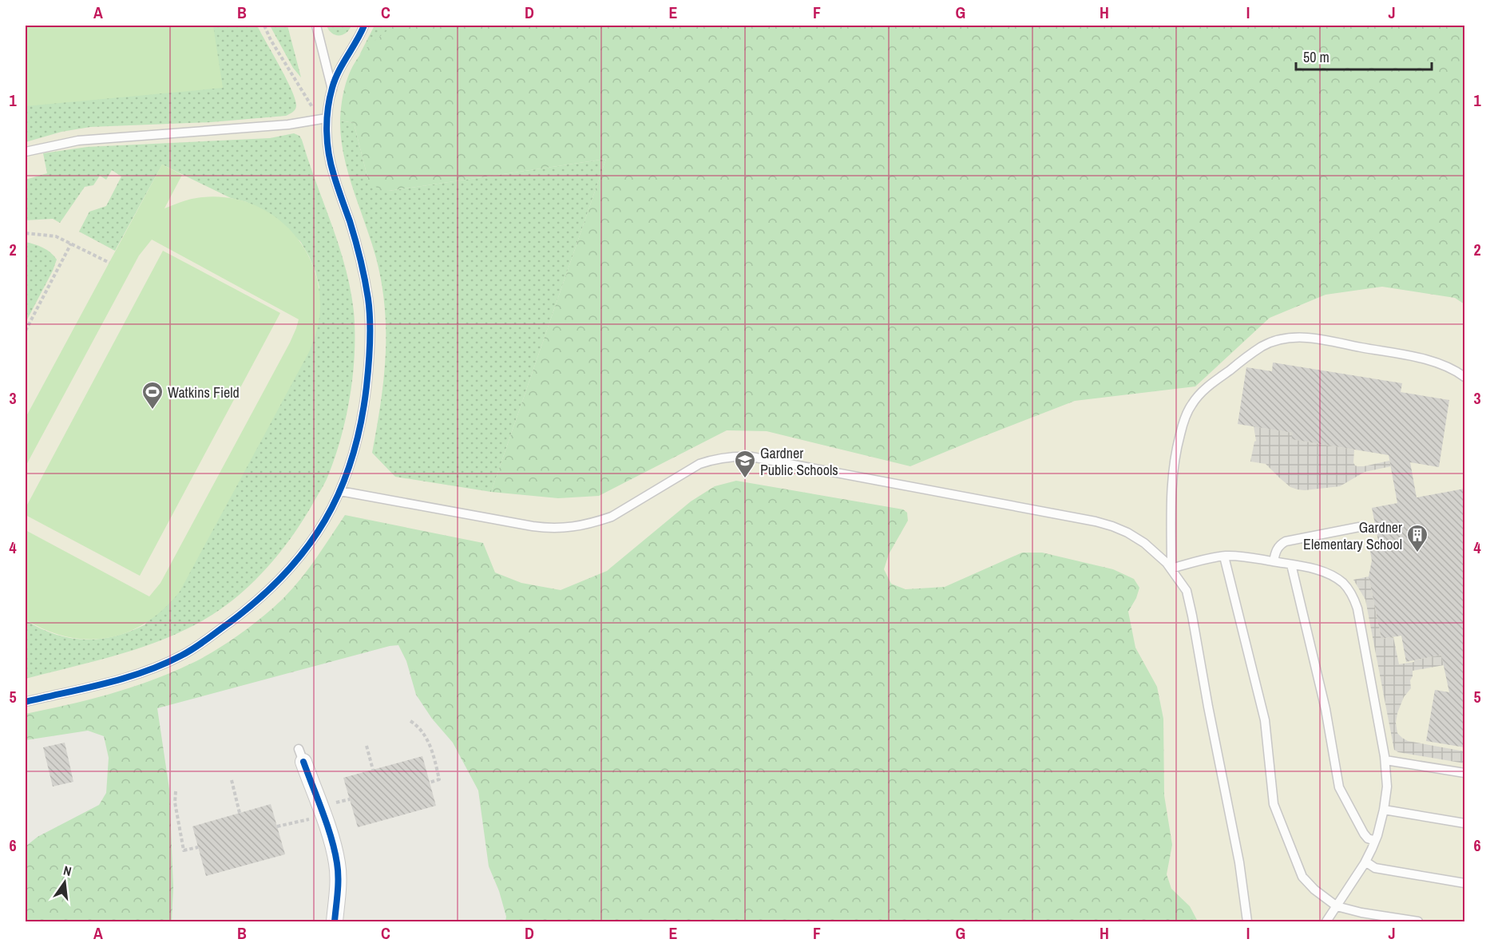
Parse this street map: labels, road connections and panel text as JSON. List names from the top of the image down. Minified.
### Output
{"places":{"sports":["Watkins Field"],"school or university":["Gardner Public Schools"],"building":["Gardner Elementary School"]},"scale_bar":"50 m","north":"top","grid":{"columns":["A","B","C","D","E","F","G","H","I","J"],"rows":["1","2","3","4","5","6"]}}
